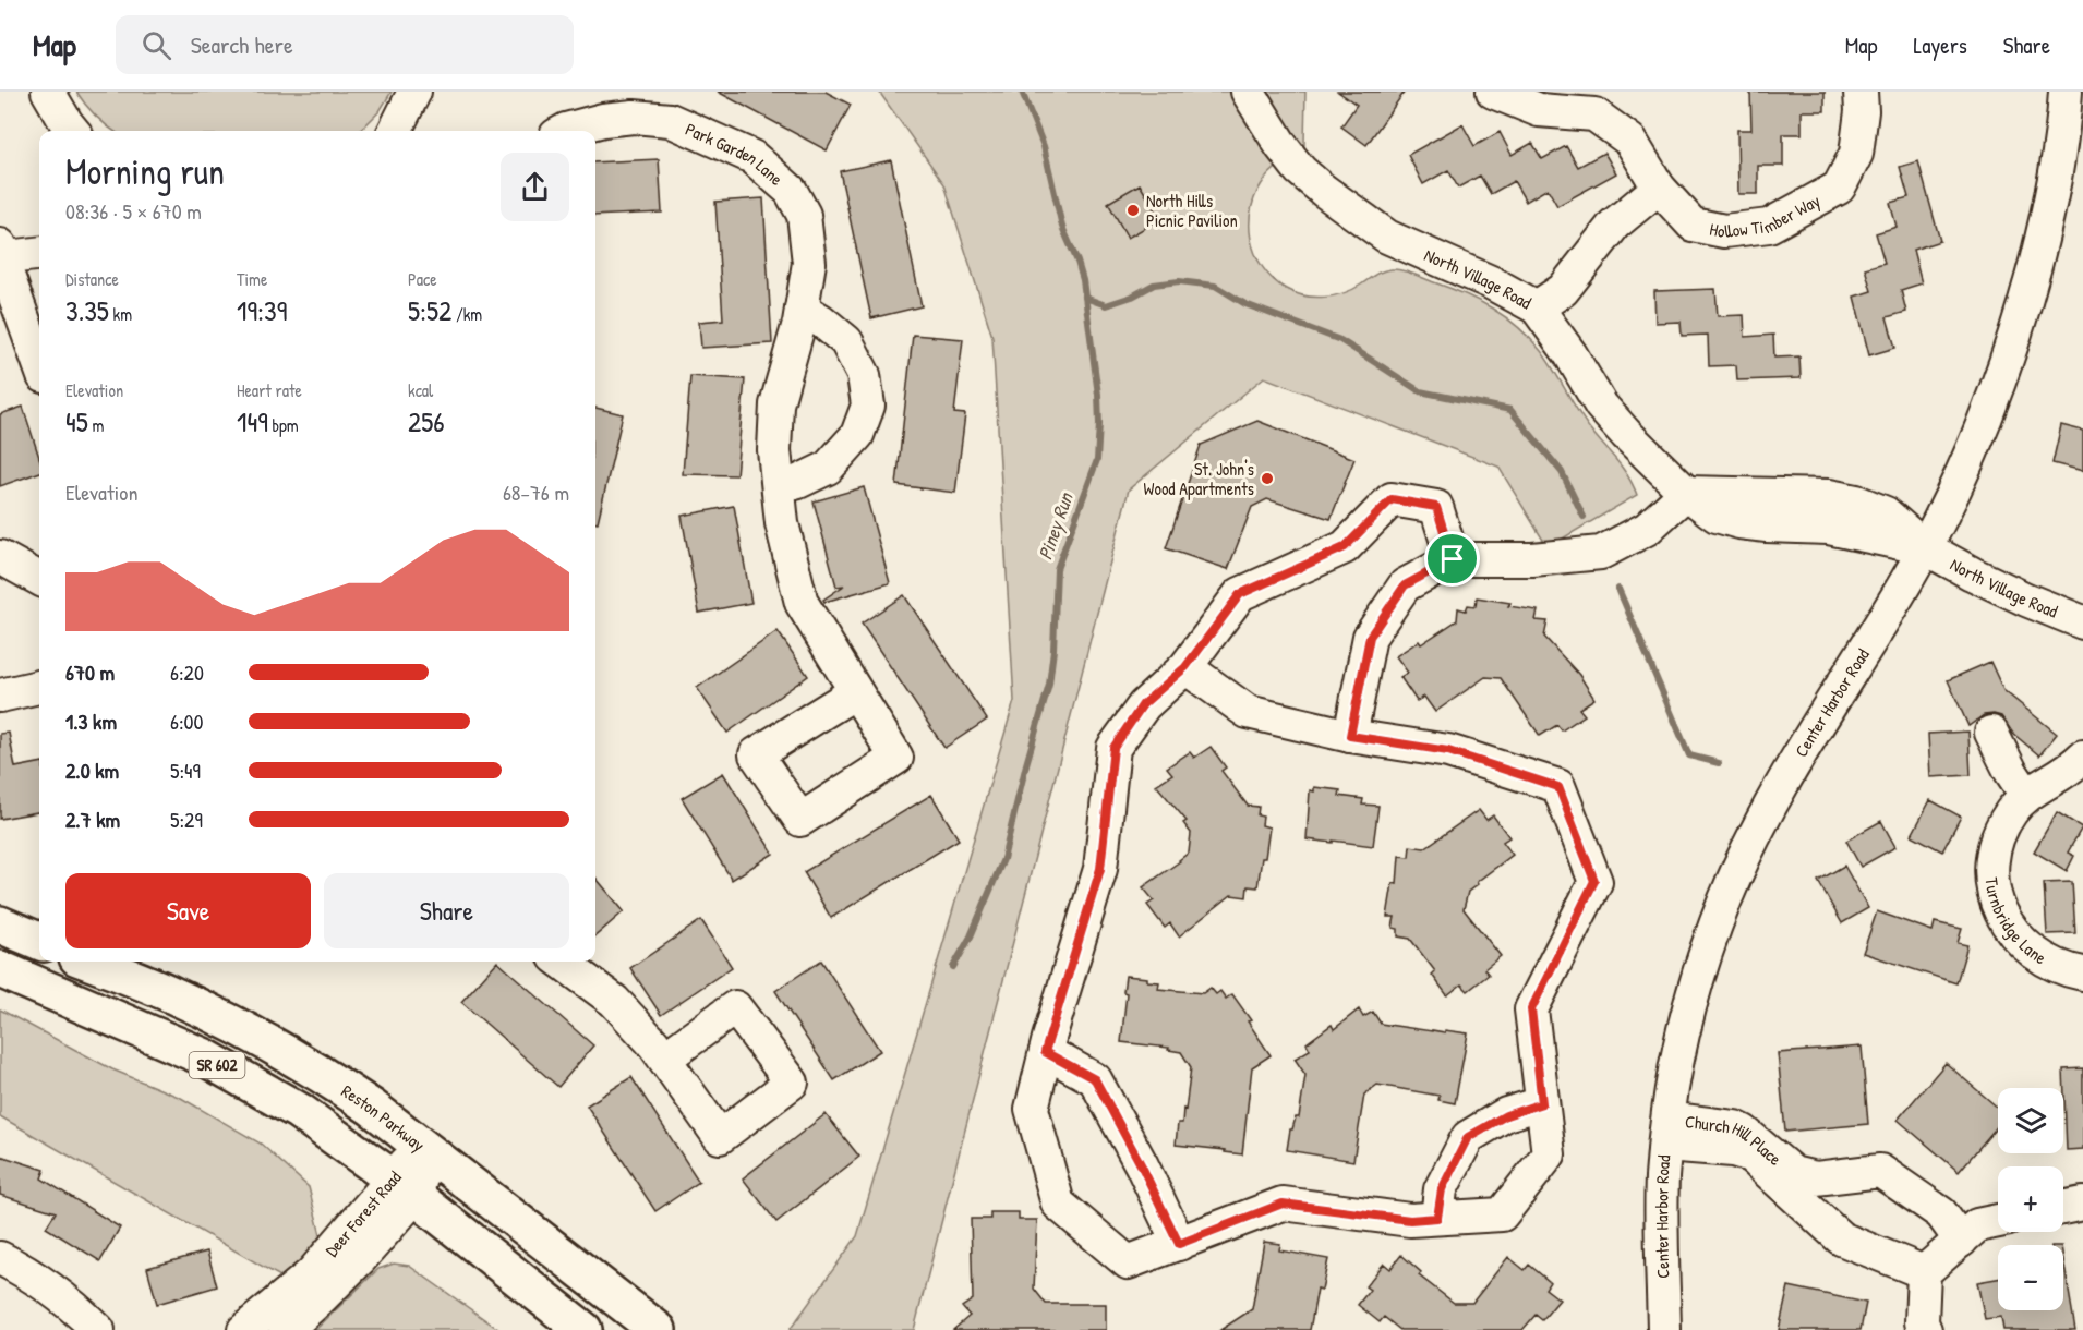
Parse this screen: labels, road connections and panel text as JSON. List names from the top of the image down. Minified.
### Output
{"streets":{"main road":["SR 602","Reston Parkway"],"street":["Park Garden Lane","Hollow Timber Way","North Village Road","Center Harbor Road","Turnbridge Lane","Church Hill Place","Deer Forest Road"]},"crossings":[["North Village Road","Center Harbor Road"],["Center Harbor Road","Church Hill Place"],["SR 602","Deer Forest Road"],["Reston Parkway","Deer Forest Road"]],"water":["Piney Run"],"places":["North Hills Picnic Pavilion","St. John's Wood Apartments"],"page":{"header":"Map","search":"Search here","nav":["Map","Layers","Share"],"heading":["Morning run","08:36 · 5 × 670 m"],"stats":[["Distance","3.35 km"],["Time","19:39"],["Pace","5:52 /km"],["Elevation","45 m"],["Heart rate","149 bpm"],["kcal","256"]],"chart":["Elevation","68–76 m"],"list":[{"name":"670 m","note":"6:20"},{"name":"1.3 km","note":"6:00"},{"name":"2.0 km","note":"5:49"},{"name":"2.7 km","note":"5:29"}],"buttons":["Save","Share"],"map_buttons":["+","−"]}}
